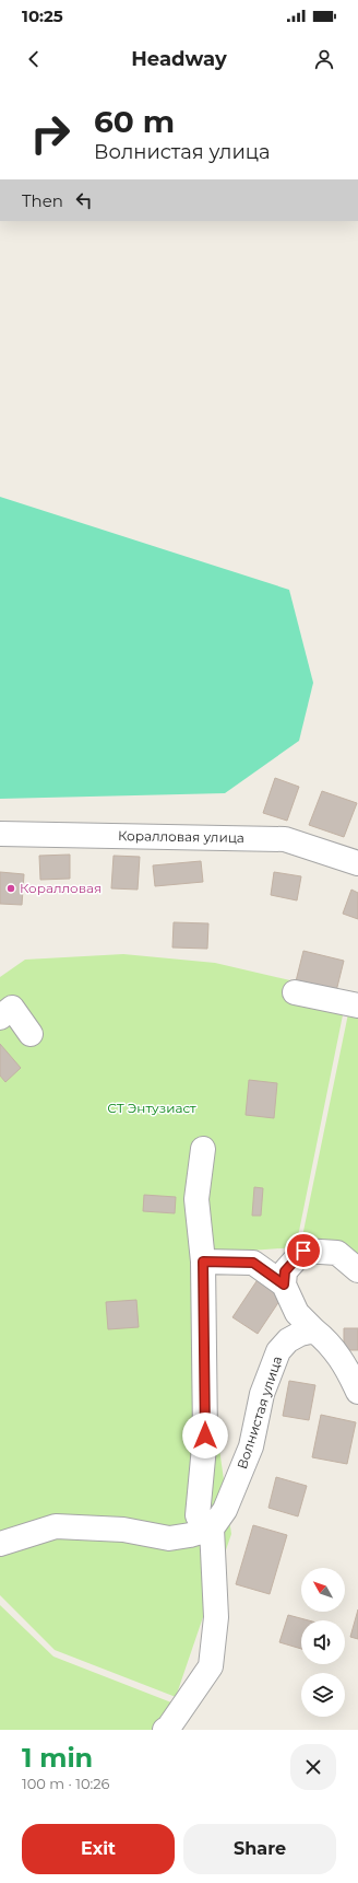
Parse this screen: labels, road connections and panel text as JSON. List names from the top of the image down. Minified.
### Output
{"streets":{"street":["Коралловая улица","Волнистая улица"]},"parks":["СТ Энтузиаст"],"places":["Коралловая"],"north":"top left","page":{"status":"10:25","header":"Headway","turn":["60 m","Волнистая улица"],"then":"Then","heading":["1 min","100 m · 10:26"],"buttons":["Exit","Share"]}}
